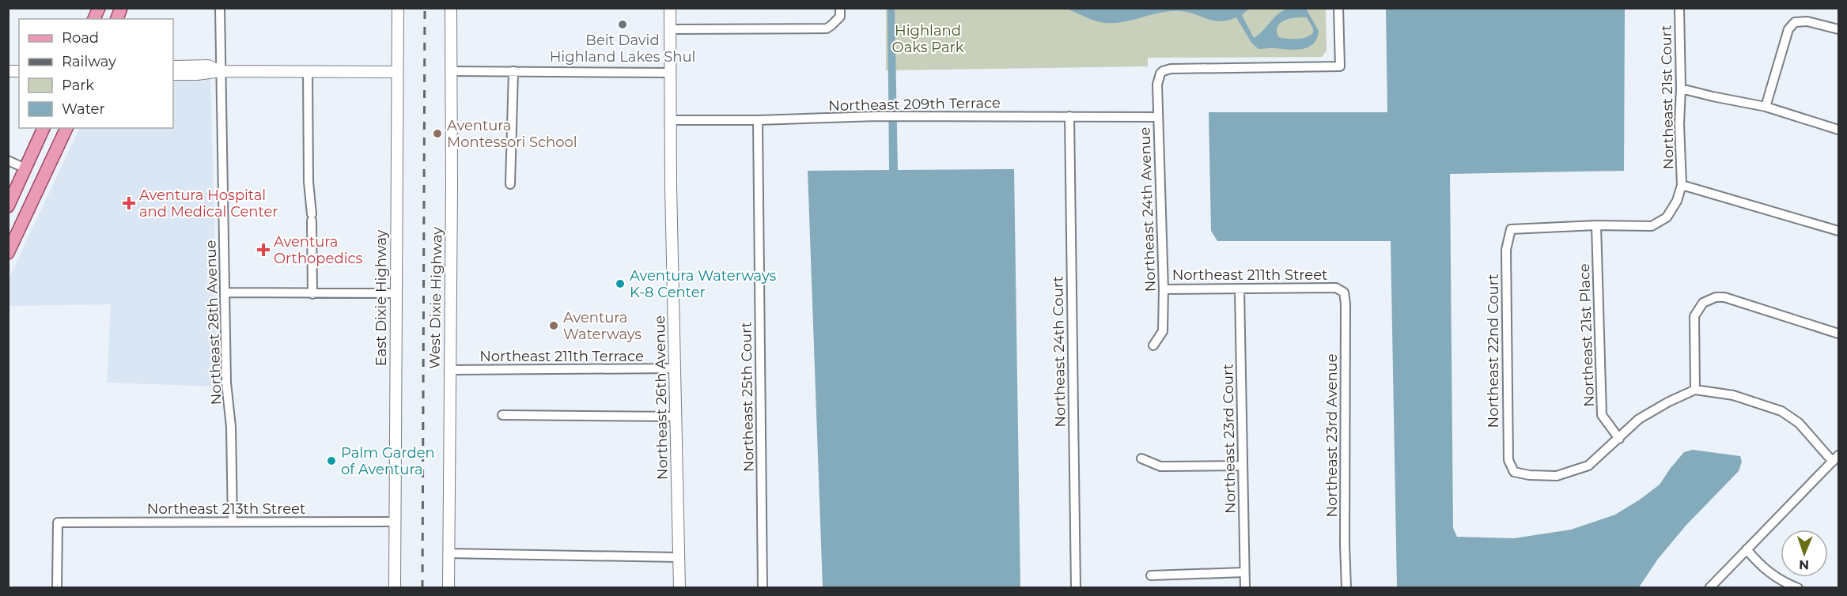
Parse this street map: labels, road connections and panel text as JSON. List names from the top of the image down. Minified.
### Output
{"streets":{"street":["Northeast 21st Court","Northeast 209th Terrace","Northeast 24th Avenue","Northeast 211th Street","East Dixie Highway","West Dixie Highway","Northeast 28th Avenue","Northeast 21st Place","Northeast 22nd Court","Northeast 24th Court","Northeast 211th Terrace","Northeast 25th Court","Northeast 26th Avenue","Northeast 23rd Avenue","Northeast 23rd Court","Northeast 213th Street"]},"crossings":[["Northeast 209th Terrace","Northeast 24th Avenue"],["Northeast 209th Terrace","Northeast 24th Court"],["Northeast 209th Terrace","Northeast 25th Court"],["Northeast 209th Terrace","Northeast 26th Avenue"],["Northeast 24th Avenue","Northeast 211th Street"],["Northeast 211th Street","Northeast 23rd Avenue"],["Northeast 211th Street","Northeast 23rd Court"],["East Dixie Highway","Northeast 213th Street"],["West Dixie Highway","Northeast 211th Terrace"],["Northeast 28th Avenue","Northeast 213th Street"],["Northeast 21st Place","Northeast 22nd Court"],["Northeast 211th Terrace","Northeast 26th Avenue"]],"parks":["Highland Oaks Park"],"places":{"other":["Beit David Highland Lakes Shul","Aventura Montessori School","Aventura Waterways K-8 Center","Aventura Waterways","Palm Garden of Aventura"],"health":["Aventura Hospital and Medical Center","Aventura Orthopedics"]},"legend":["Road","Railway","Park","Water"],"north":"bottom"}
